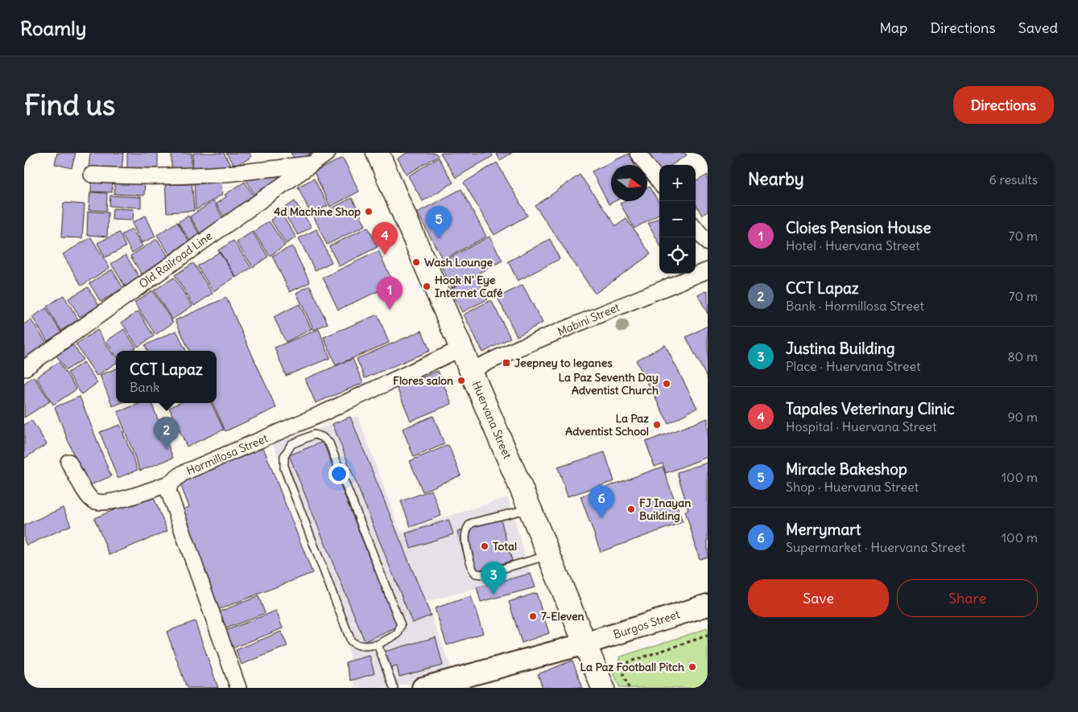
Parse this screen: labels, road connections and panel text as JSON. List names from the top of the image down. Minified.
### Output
{"streets":{"main road":["Huervana Street"],"street":["Old Railroad Line","Mabini Street","Hormillosa Street","Burgos Street"]},"crossings":[["Mabini Street","Huervana Street"],["Huervana Street","Hormillosa Street"],["Huervana Street","Burgos Street"]],"places":{"other":["4d Machine Shop","Wash Lounge","Hook N' Eye Internet Café","Flores salon","La Paz Seventh Day Adventist Church","La Paz Adventist School","FJ Inayan Building","Total","7-Eleven","La Paz Football Pitch"],"transit":["Jeepney to leganes"]},"north":"right","page":{"header":"Roamly","nav":["Map","Directions","Saved"],"buttons":["Directions",["Save","Share"]],"title":"Find us","heading":["Nearby","6 results"],"map_buttons":["+","−"],"list":[{"mark":"1","name":"Cloies Pension House","note":"Hotel · Huervana Street","value":"70 m"},{"mark":"2","name":"CCT Lapaz","note":"Bank · Hormillosa Street","value":"70 m"},{"mark":"3","name":"Justina Building","note":"Place · Huervana Street","value":"80 m"},{"mark":"4","name":"Tapales Veterinary Clinic","note":"Hospital · Huervana Street","value":"90 m"},{"mark":"5","name":"Miracle Bakeshop","note":"Shop · Huervana Street","value":"100 m"},{"mark":"6","name":"Merrymart","note":"Supermarket · Huervana Street","value":"100 m"}],"pins":["5","4","1","2","6","3"],"popup":["CCT Lapaz","Bank"]}}
